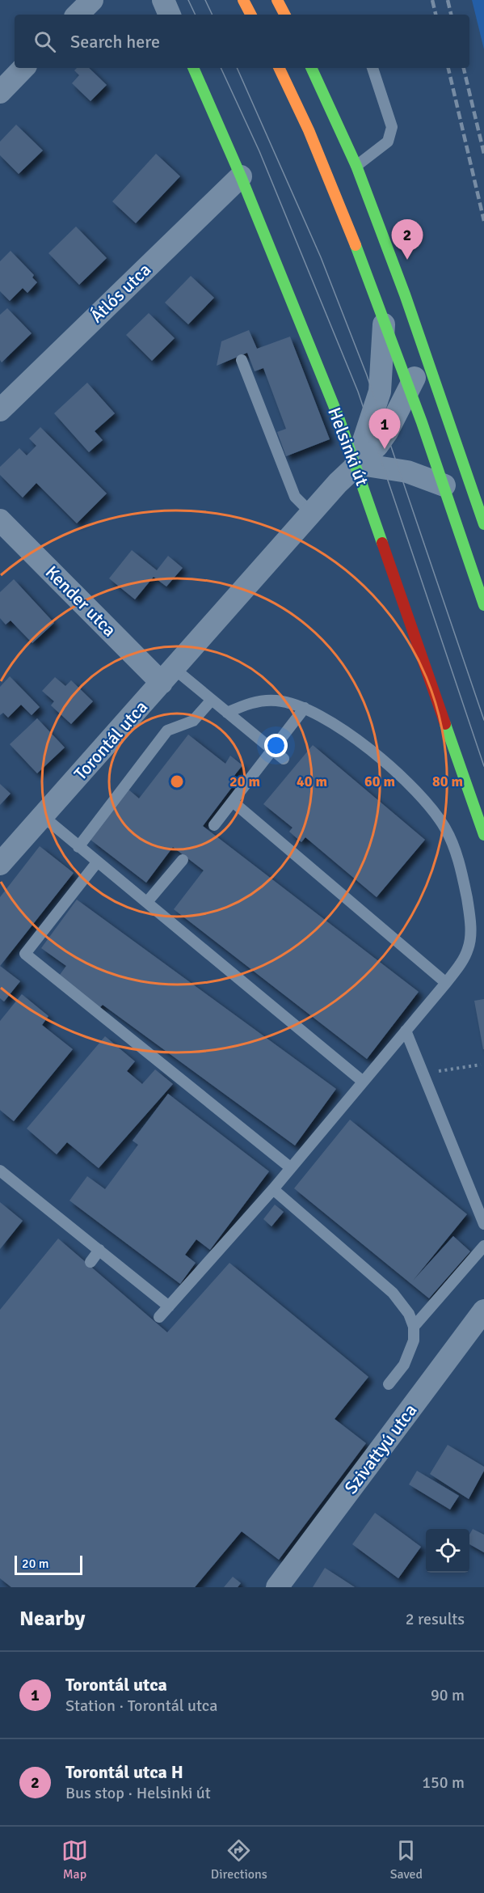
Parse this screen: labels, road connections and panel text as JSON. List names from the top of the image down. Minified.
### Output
{"streets":{"main road":["Helsinki út"],"street":["Átlós utca","Kender utca","Torontál utca","Szivattyú utca"]},"crossings":[["Átlós utca","Helsinki út"],["Helsinki út","Torontál utca"],["Kender utca","Torontál utca"]],"scale_bar":"20 m","page":{"search":"Search here","pins":["2","1"],"scale":"20 m","heading":["Nearby","2 results"],"list":[{"mark":"1","name":"Torontál utca","note":"Station · Torontál utca","value":"90 m"},{"mark":"2","name":"Torontál utca H","note":"Bus stop · Helsinki út","value":"150 m"}],"nav":["Map","Directions","Saved"]},"rings":["20 m","40 m","60 m","80 m"]}
